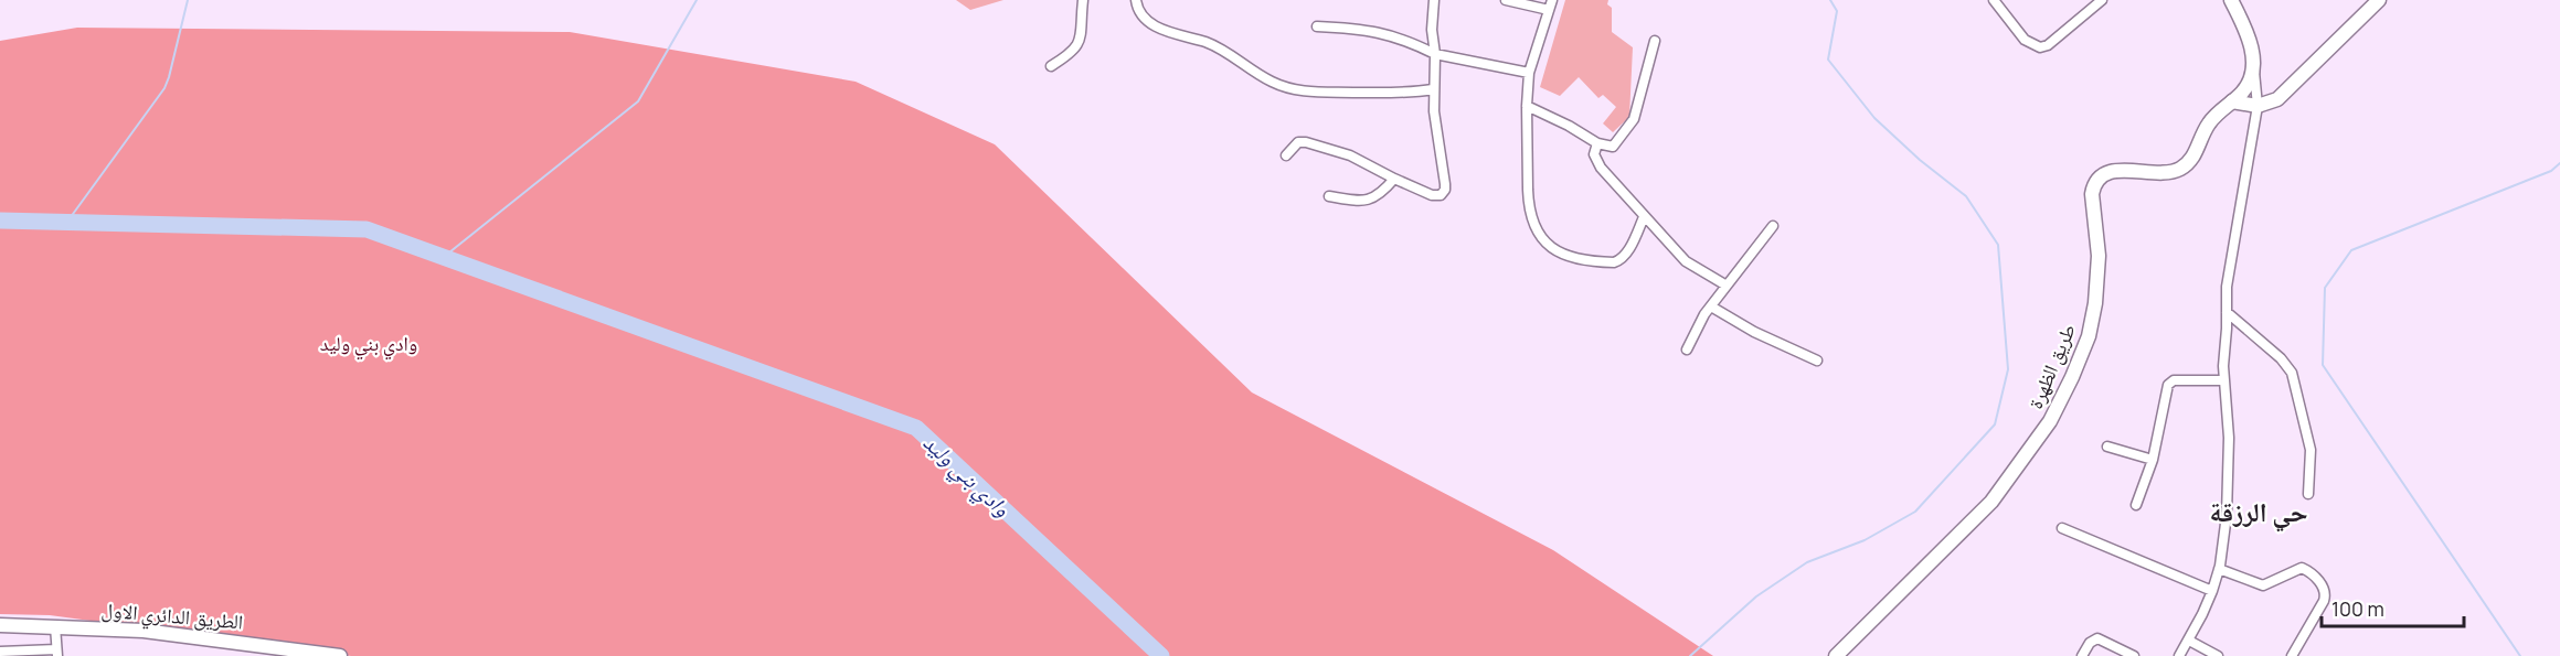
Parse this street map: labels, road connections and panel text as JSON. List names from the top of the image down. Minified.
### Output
{"streets":{"main road":["طريق الظهرة","الطريق الدائري الاول"]},"districts":["حي الرزقة"],"water":["وادي بني وليد"],"parks":["وادي بني وليد"],"scale_bar":"100 m"}
